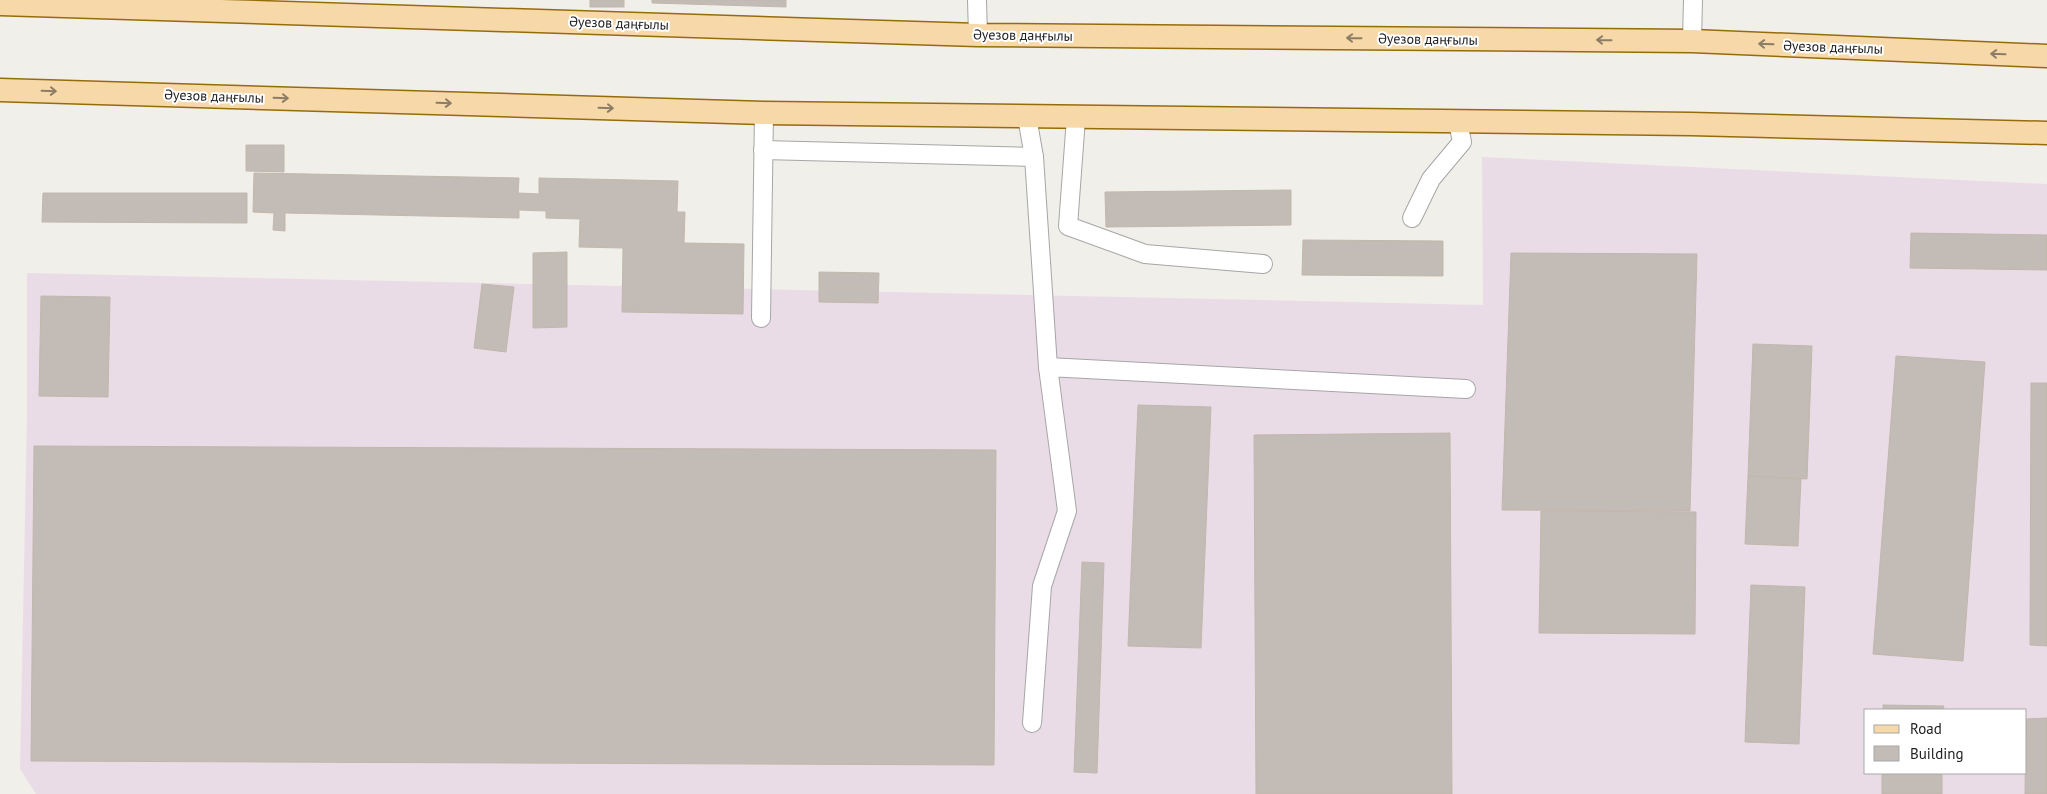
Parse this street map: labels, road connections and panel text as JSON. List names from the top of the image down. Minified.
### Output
{"streets":{"main road":["Әуезов даңғылы"]},"legend":["Road","Building"]}
